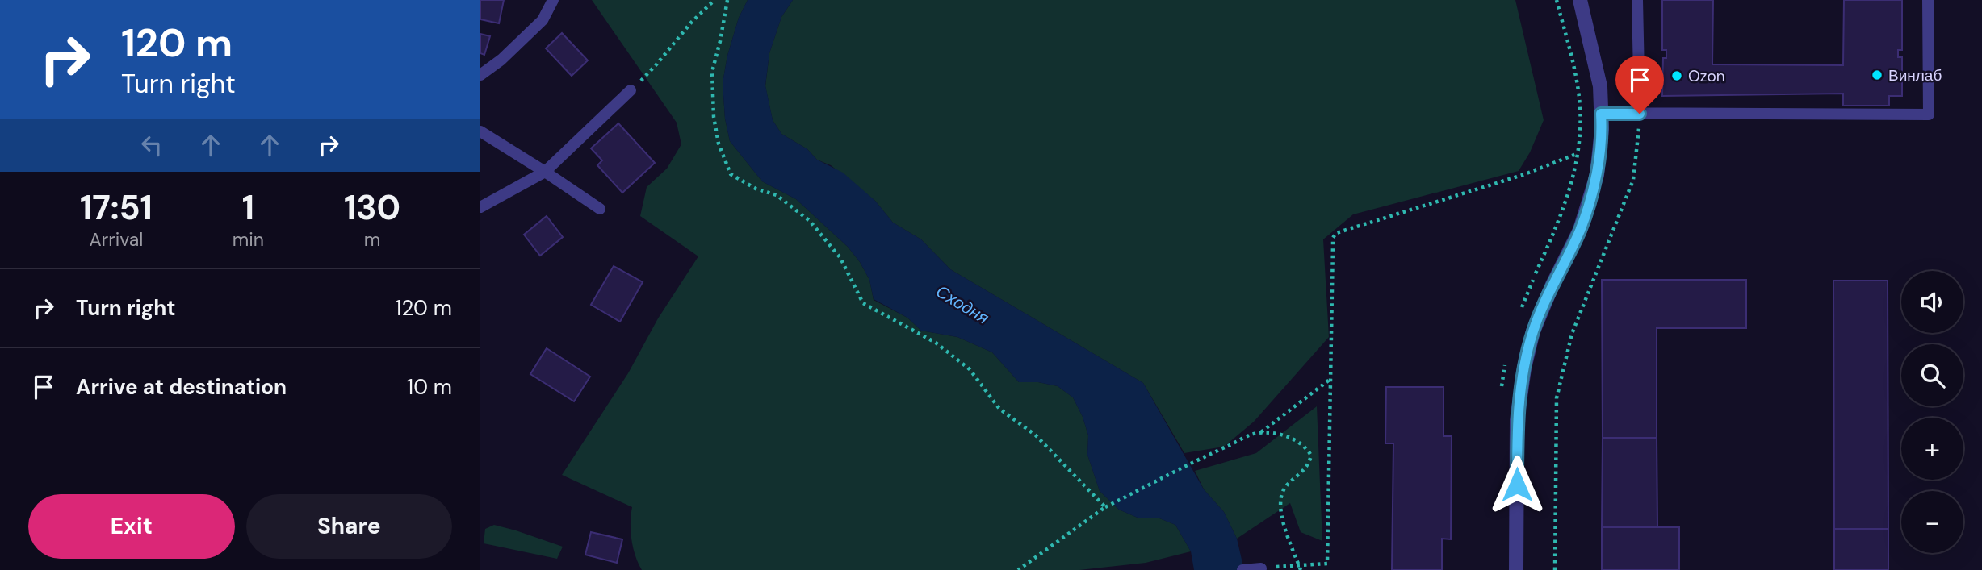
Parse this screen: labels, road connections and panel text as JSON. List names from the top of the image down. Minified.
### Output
{"water":["Сходня"],"places":["Винлаб","Ozon"],"page":{"turn":["120 m","Turn right"],"eta":["17:51","Arrival","1","min","130","m"],"list":[{"name":"Turn right","value":"120 m"},{"name":"Arrive at destination","value":"10 m"}],"map_buttons":["+","−"],"buttons":["Exit","Share"]}}
